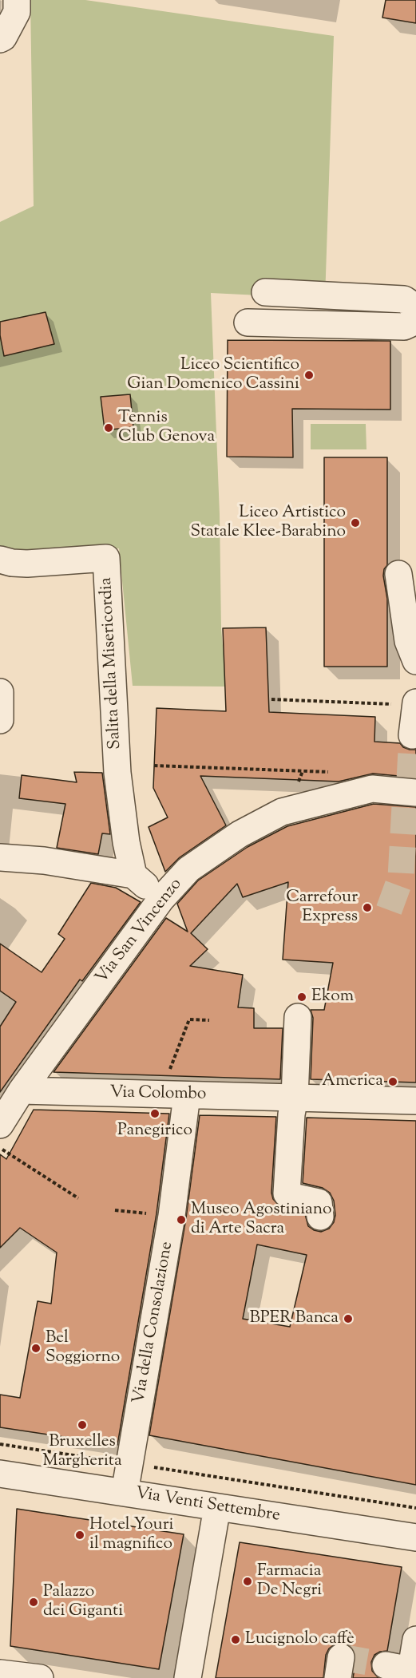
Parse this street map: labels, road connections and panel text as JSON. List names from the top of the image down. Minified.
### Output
{"streets":{"street":["Salita della Misericordia","Via San Vincenzo","Via Colombo","Via della Consolazione","Via Venti Settembre"]},"crossings":[["Via San Vincenzo","Via Colombo"],["Via Colombo","Via della Consolazione"],["Via della Consolazione","Via Venti Settembre"]],"places":["Liceo Scientifico Gian Domenico Cassini","Tennis Club Genova","Liceo Artistico Statale Klee-Barabino","Carrefour Express","Ekom","America","Panegirico","Museo Agostiniano di Arte Sacra","BPER Banca","Bel Soggiorno","Bruxelles Margherita","Hotel Youri il magnifico","Farmacia De Negri","Palazzo dei Giganti","Lucignolo caffè"]}
